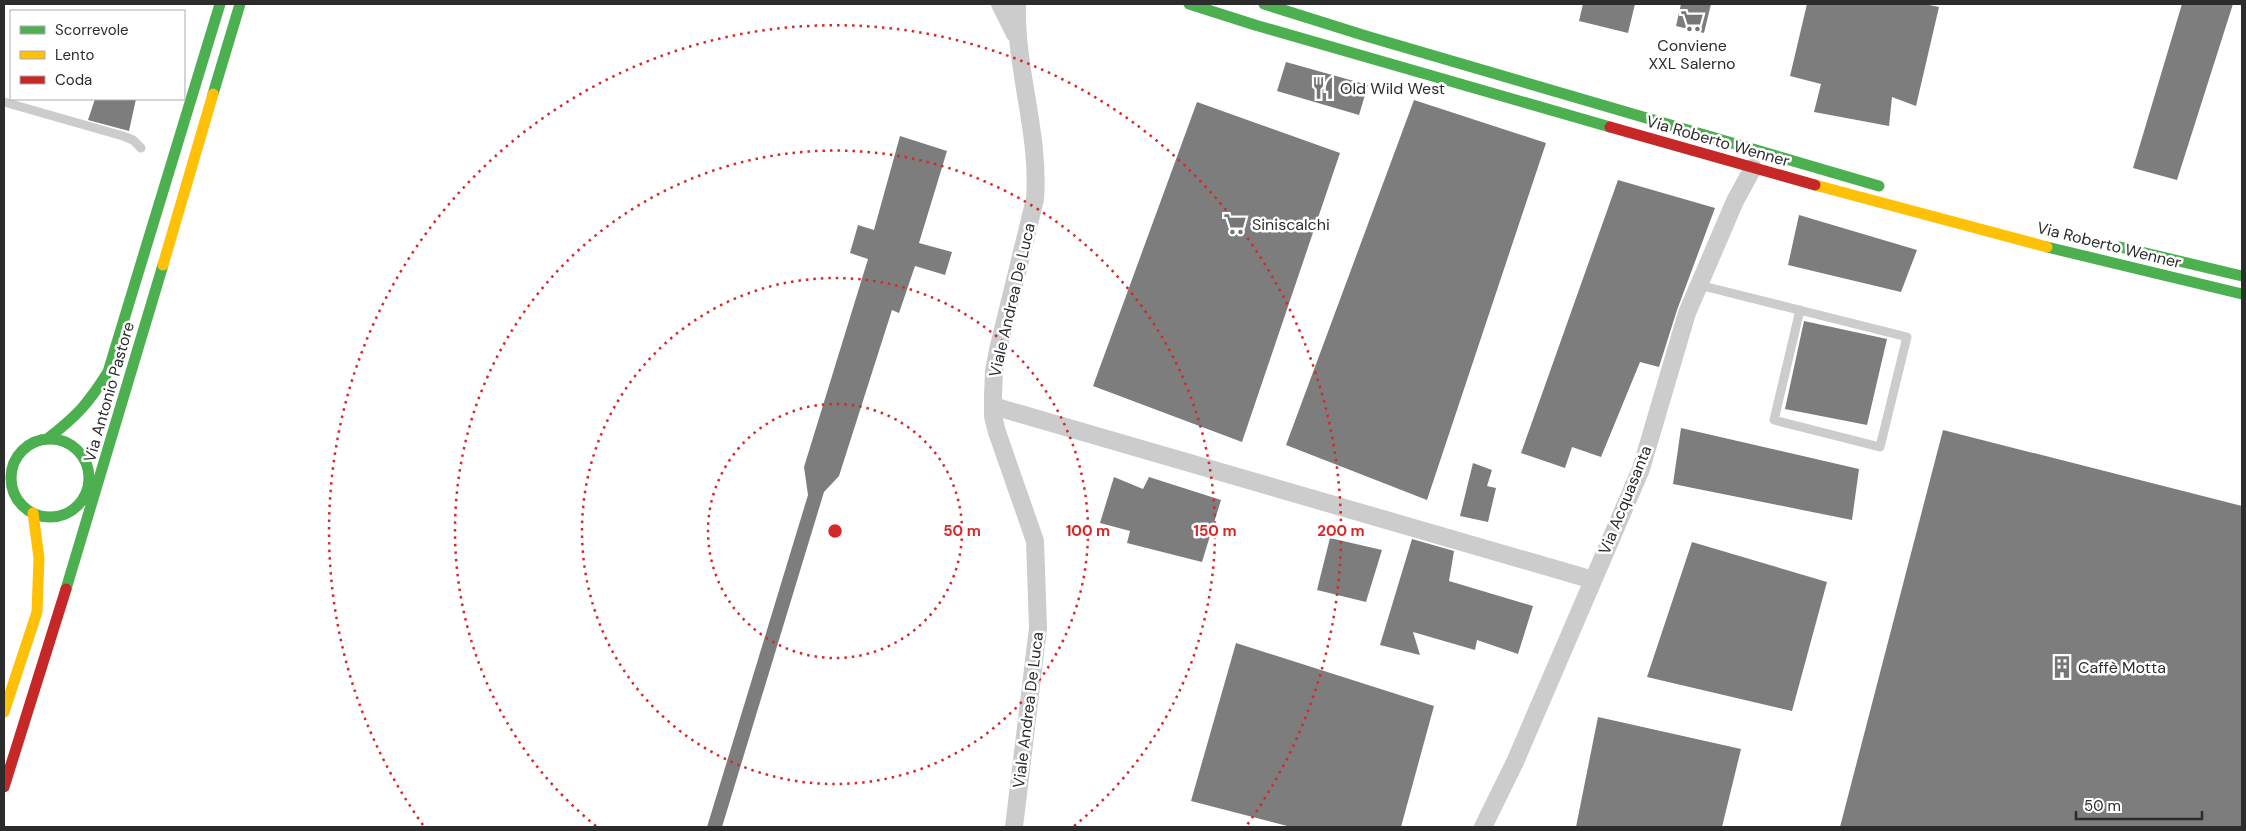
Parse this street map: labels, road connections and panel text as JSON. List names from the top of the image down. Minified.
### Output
{"streets":{"main road":["Via Roberto Wenner","Via Antonio Pastore"],"street":["Viale Andrea De Luca","Via Acquasanta"]},"crossings":[["Via Roberto Wenner","Via Acquasanta"]],"places":{"supermarket":["Conviene XXL Salerno","Siniscalchi"],"restaurant":["Old Wild West"],"building":["Caffè Motta"]},"legend":["Scorrevole","Lento","Coda"],"scale_bar":"50 m","rings":["50 m","100 m","150 m","200 m"]}
